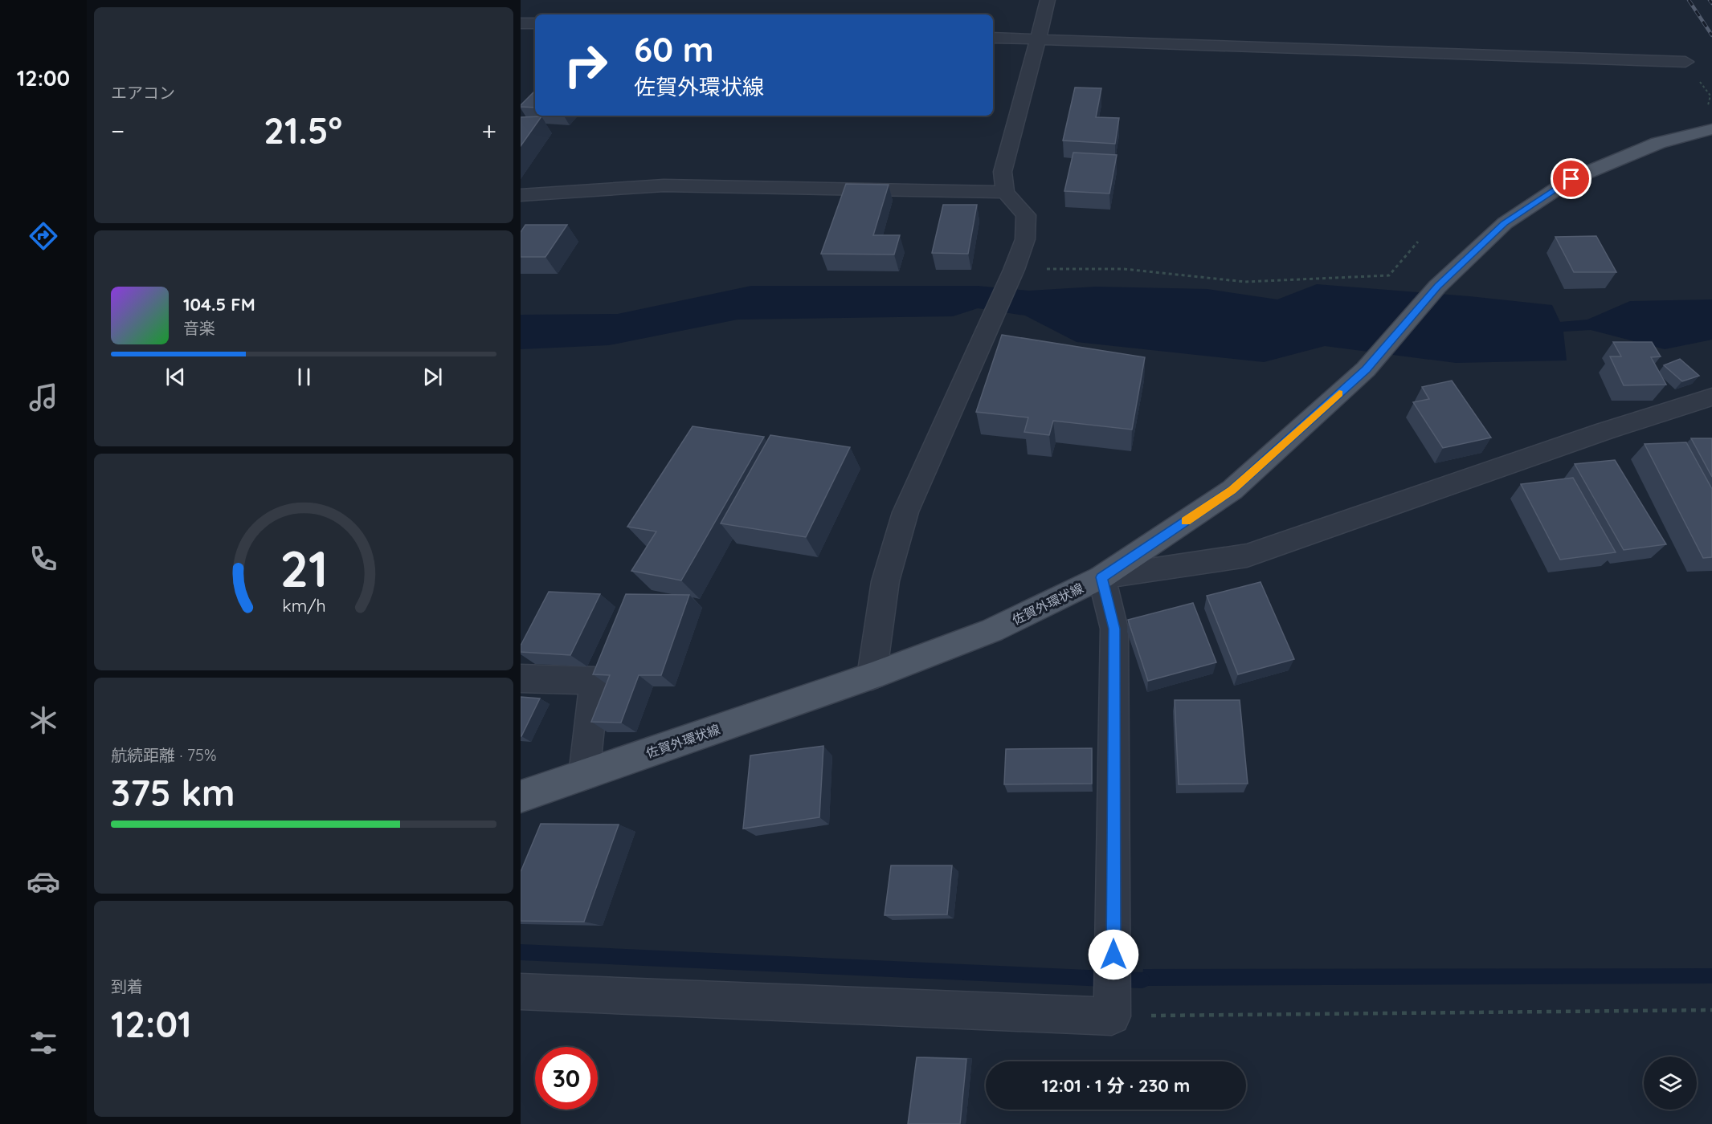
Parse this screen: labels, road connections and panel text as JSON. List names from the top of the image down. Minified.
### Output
{"streets":{"main road":["佐賀外環状線"]},"page":{"tabs":"12:00","tile":["エアコン",["航続距離 · 75%","375 km"],["到着","12:01"]],"turn":["60 m","佐賀外環状線"],"heat":["−","21.5°","+"],"song":["104.5 FM","音楽"],"limit":"30","trip":"12:01 · 1 分 · 230 m","gauge":["21","km/h"]}}
